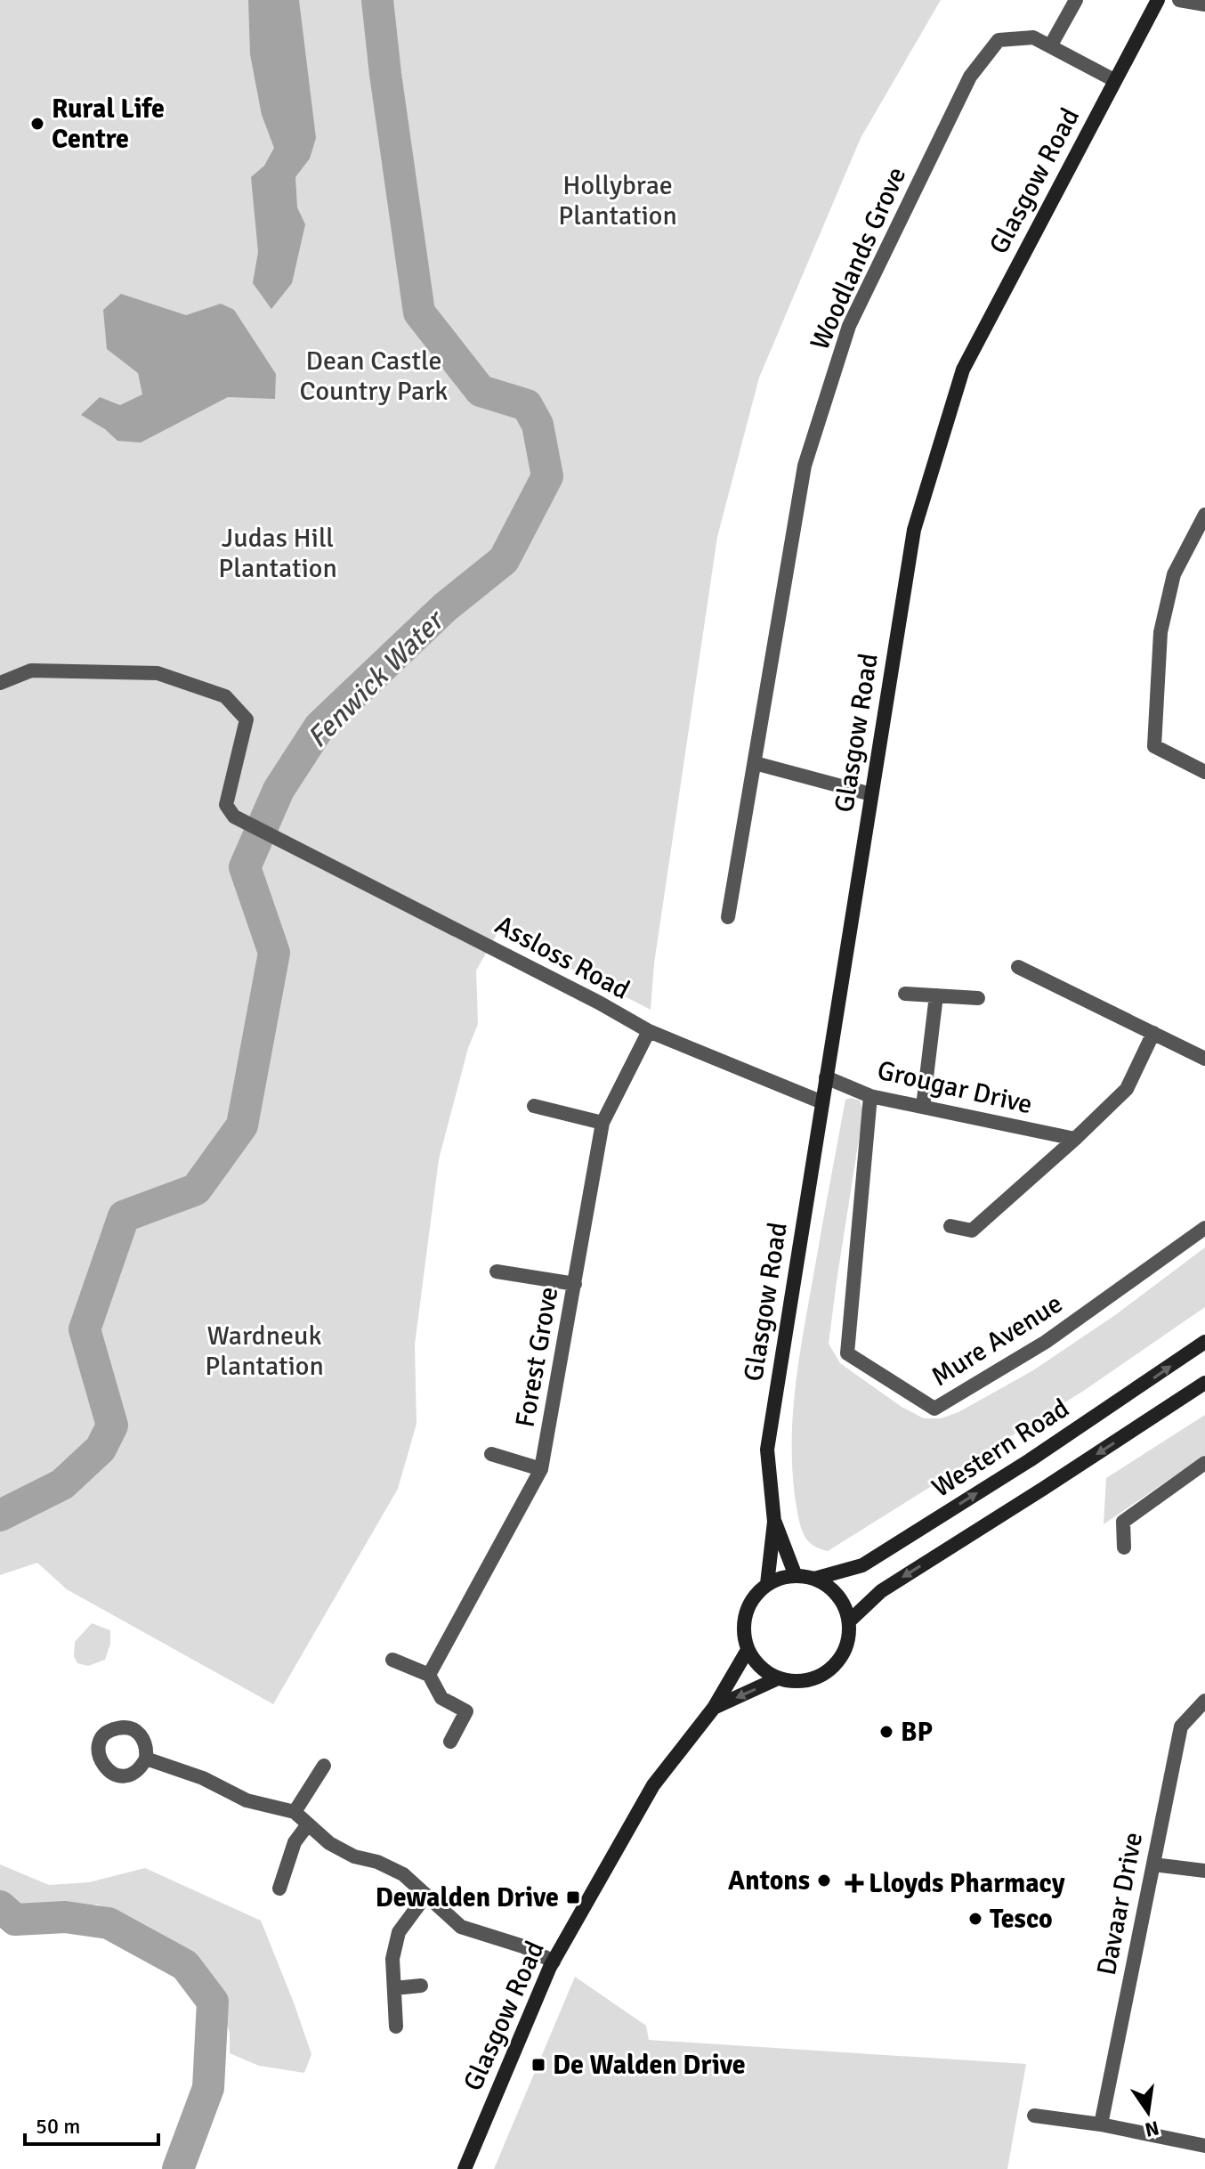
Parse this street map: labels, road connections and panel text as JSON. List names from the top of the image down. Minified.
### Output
{"streets":{"main road":["Glasgow Road","Western Road"],"street":["Woodlands Grove","Assloss Road","Grougar Drive","Mure Avenue","Forest Grove","Davaar Drive"]},"crossings":[["Glasgow Road","Woodlands Grove"],["Glasgow Road","Assloss Road"],["Glasgow Road","Grougar Drive"],["Glasgow Road","Western Road"],["Assloss Road","Forest Grove"],["Grougar Drive","Mure Avenue"]],"water":["Fenwick Water"],"parks":["Hollybrae Plantation","Dean Castle Country Park","Judas Hill Plantation","Wardneuk Plantation"],"places":{"other":["Rural Life Centre","BP","Antons","Tesco"],"health":["Lloyds Pharmacy"],"transit":["Dewalden Drive","De Walden Drive"]},"scale_bar":"50 m","north":"bottom"}
